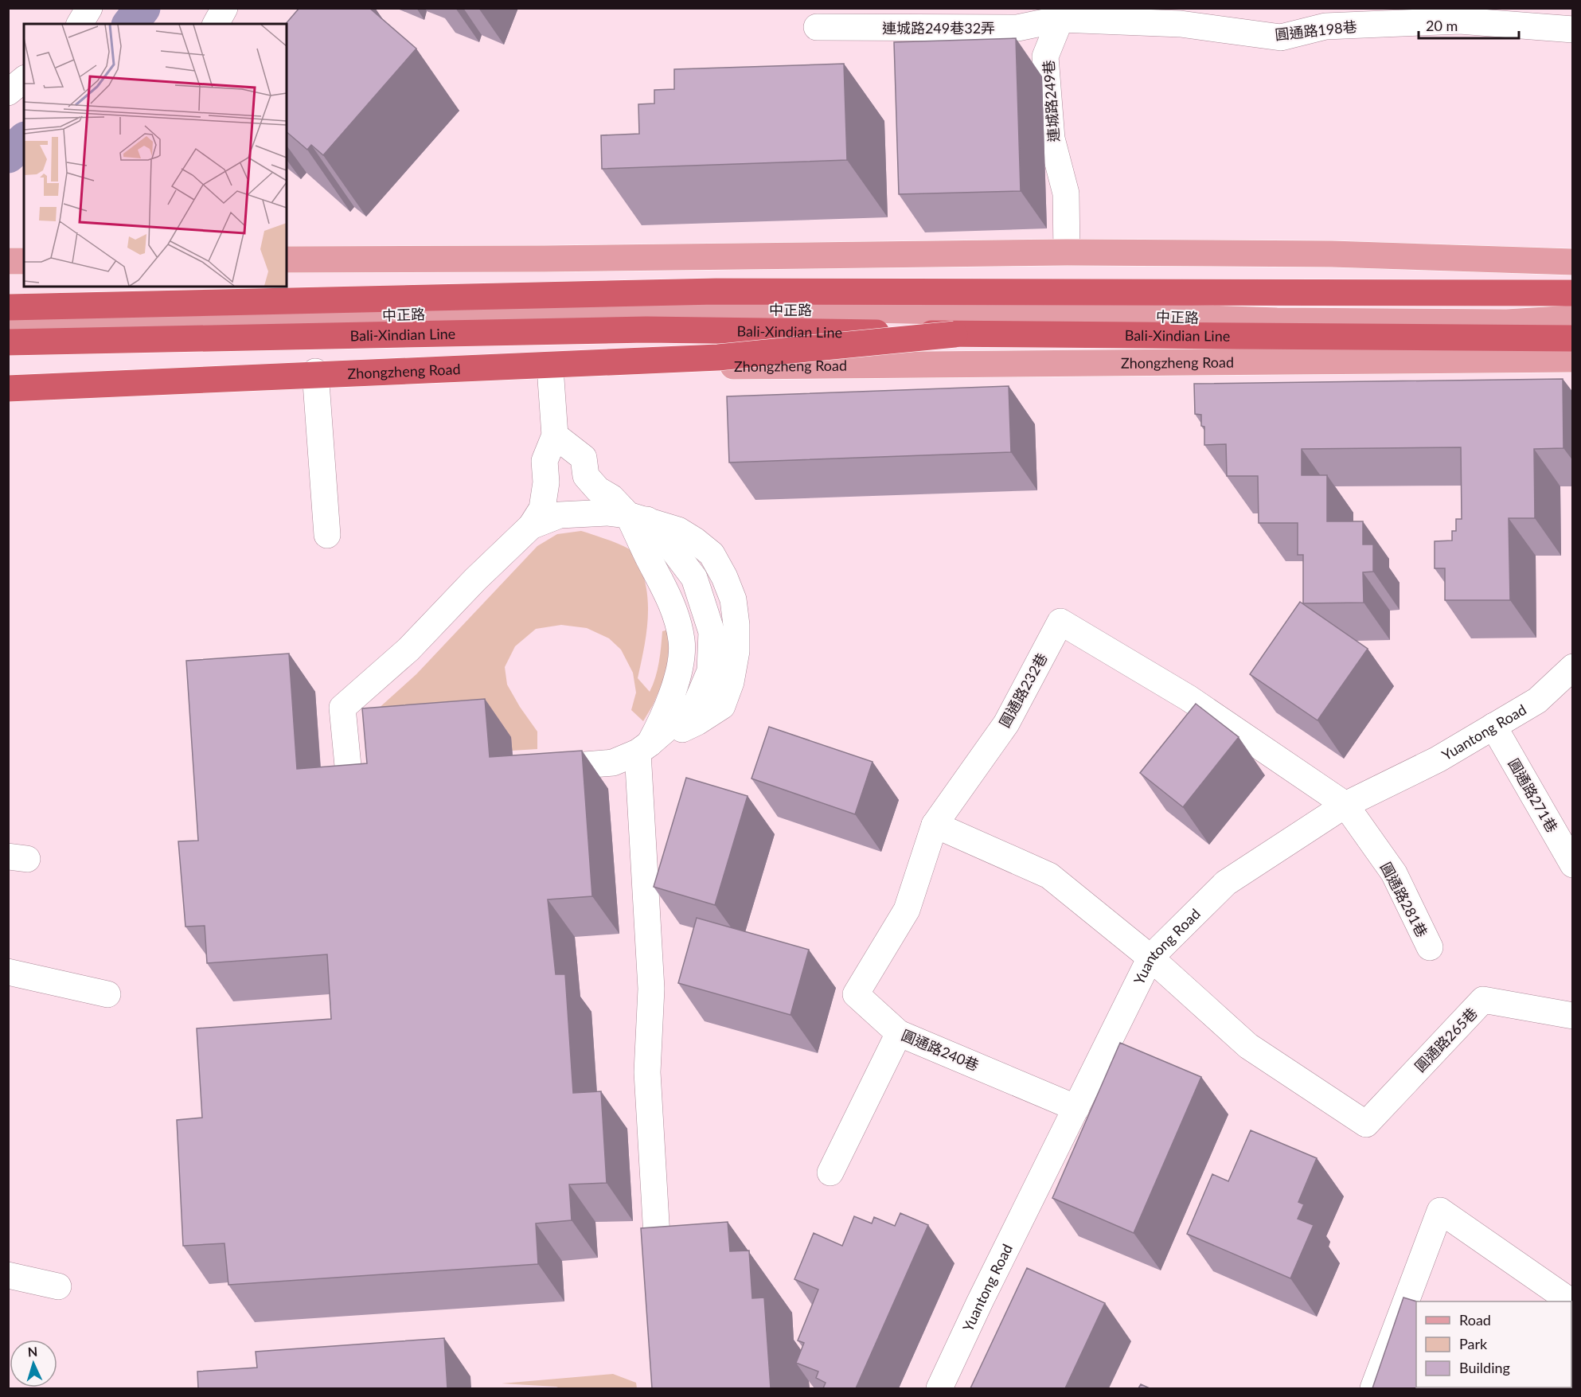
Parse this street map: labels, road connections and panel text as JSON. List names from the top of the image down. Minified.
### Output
{"streets":{"highway":["Bali-Xindian Line"],"main road":["中正路","Zhongzheng Road"],"street":["連城路249巷32弄","圓通路198巷","連城路249巷","圓通路232巷","Yuantong Road","圓通路271巷","圓通路281巷","圓通路265巷","圓通路240巷"]},"crossings":[["連城路249巷32弄","圓通路198巷"],["連城路249巷32弄","連城路249巷"],["圓通路198巷","連城路249巷"],["中正路","Bali-Xindian Line"],["圓通路232巷","Yuantong Road"],["圓通路232巷","圓通路281巷"],["圓通路232巷","圓通路240巷"],["Yuantong Road","圓通路271巷"],["Yuantong Road","圓通路281巷"],["Yuantong Road","圓通路265巷"],["Yuantong Road","圓通路240巷"]],"legend":["Road","Park","Building"],"scale_bar":"20 m","north":"top"}
